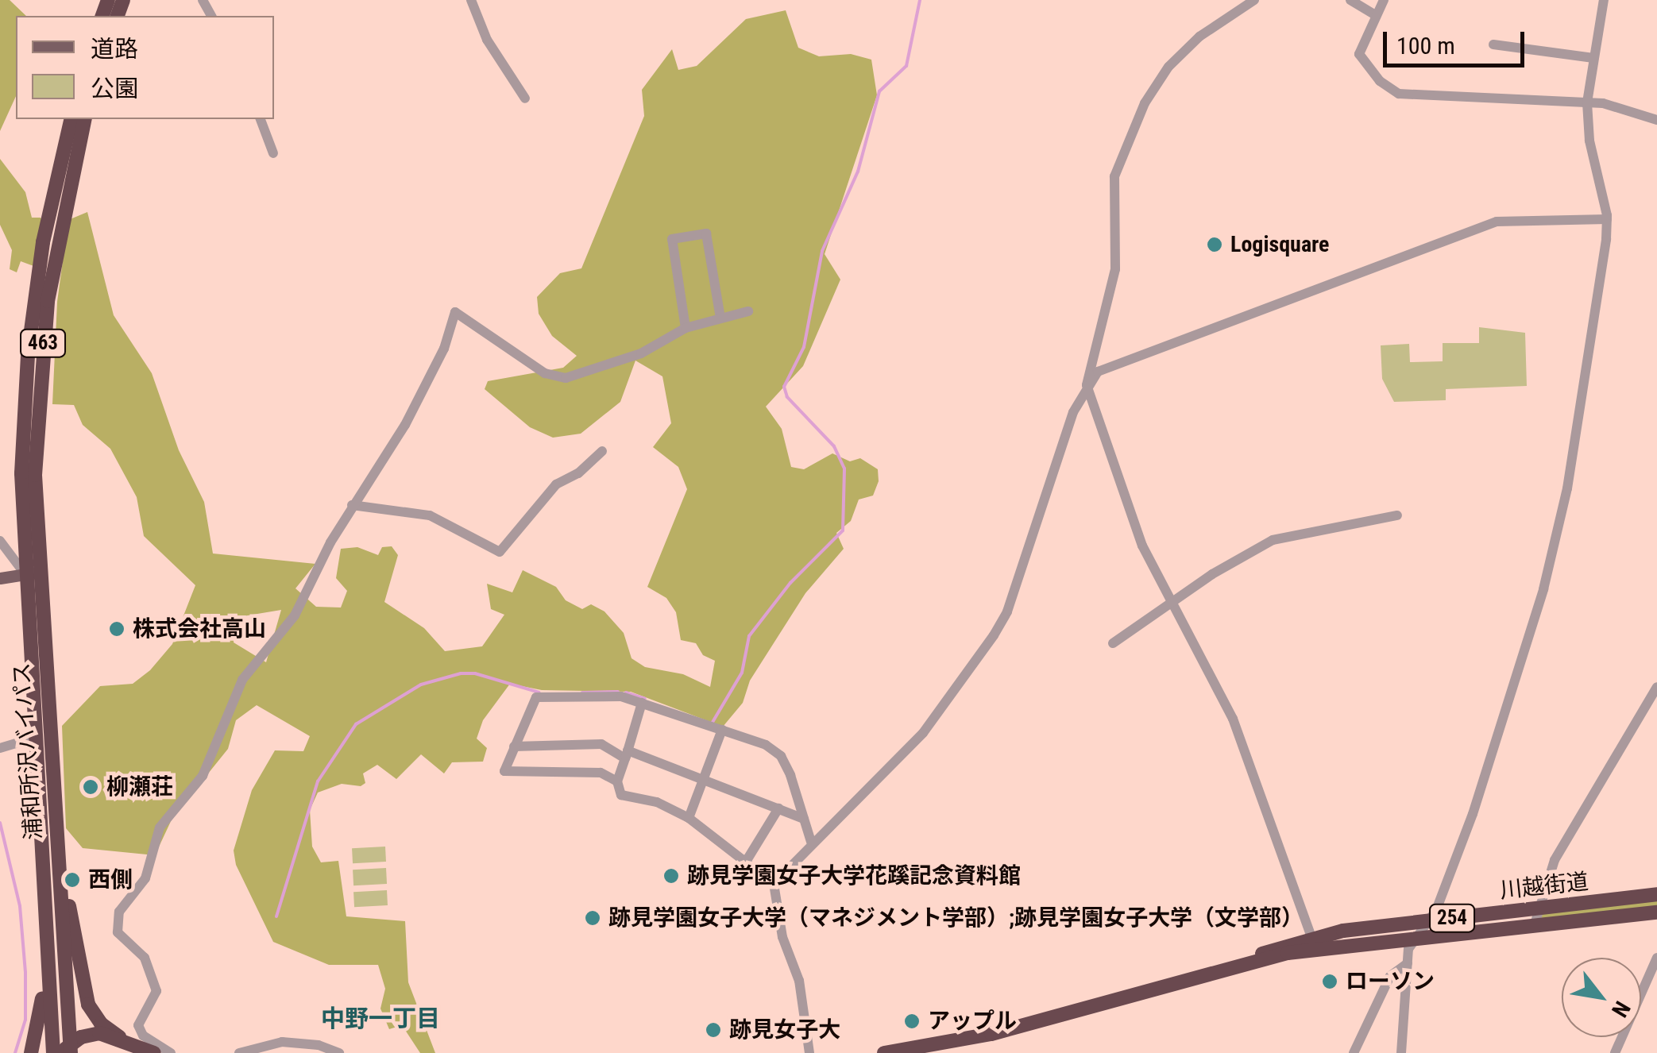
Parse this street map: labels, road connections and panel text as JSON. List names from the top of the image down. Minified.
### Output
{"streets":{"highway":["463","浦和所沢バイパス","川越街道","254"]},"districts":["中野一丁目"],"places":["Logisquare","株式会社高山","柳瀬荘","跡見学園女子大学花蹊記念資料館","西側","跡見学園女子大学（マネジメント学部）;跡見学園女子大学（文学部）","ローソン","アップル","跡見女子大"],"legend":["道路","公園"],"scale_bar":"100 m","north":"bottom right"}
